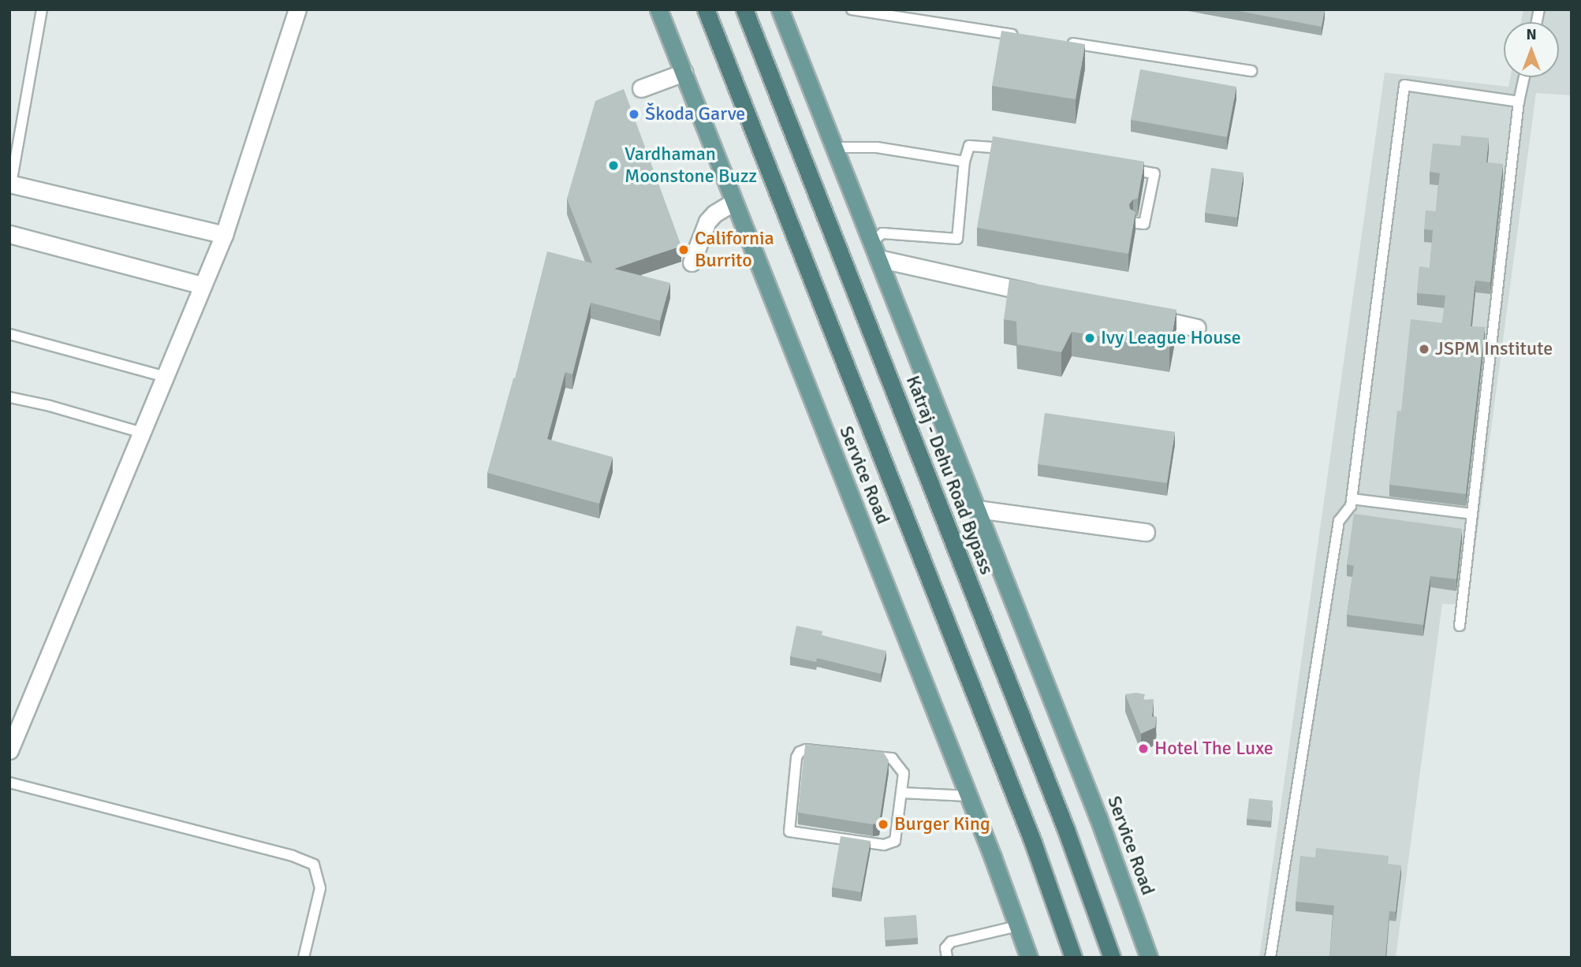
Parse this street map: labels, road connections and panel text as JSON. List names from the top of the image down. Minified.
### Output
{"streets":{"highway":["Katraj - Dehu Road Bypass"],"main road":["Service Road"]},"places":["Škoda Garve","Vardhaman Moonstone Buzz","California Burrito","Ivy League House","JSPM Institute","Hotel The Luxe","Burger King"],"north":"top"}
